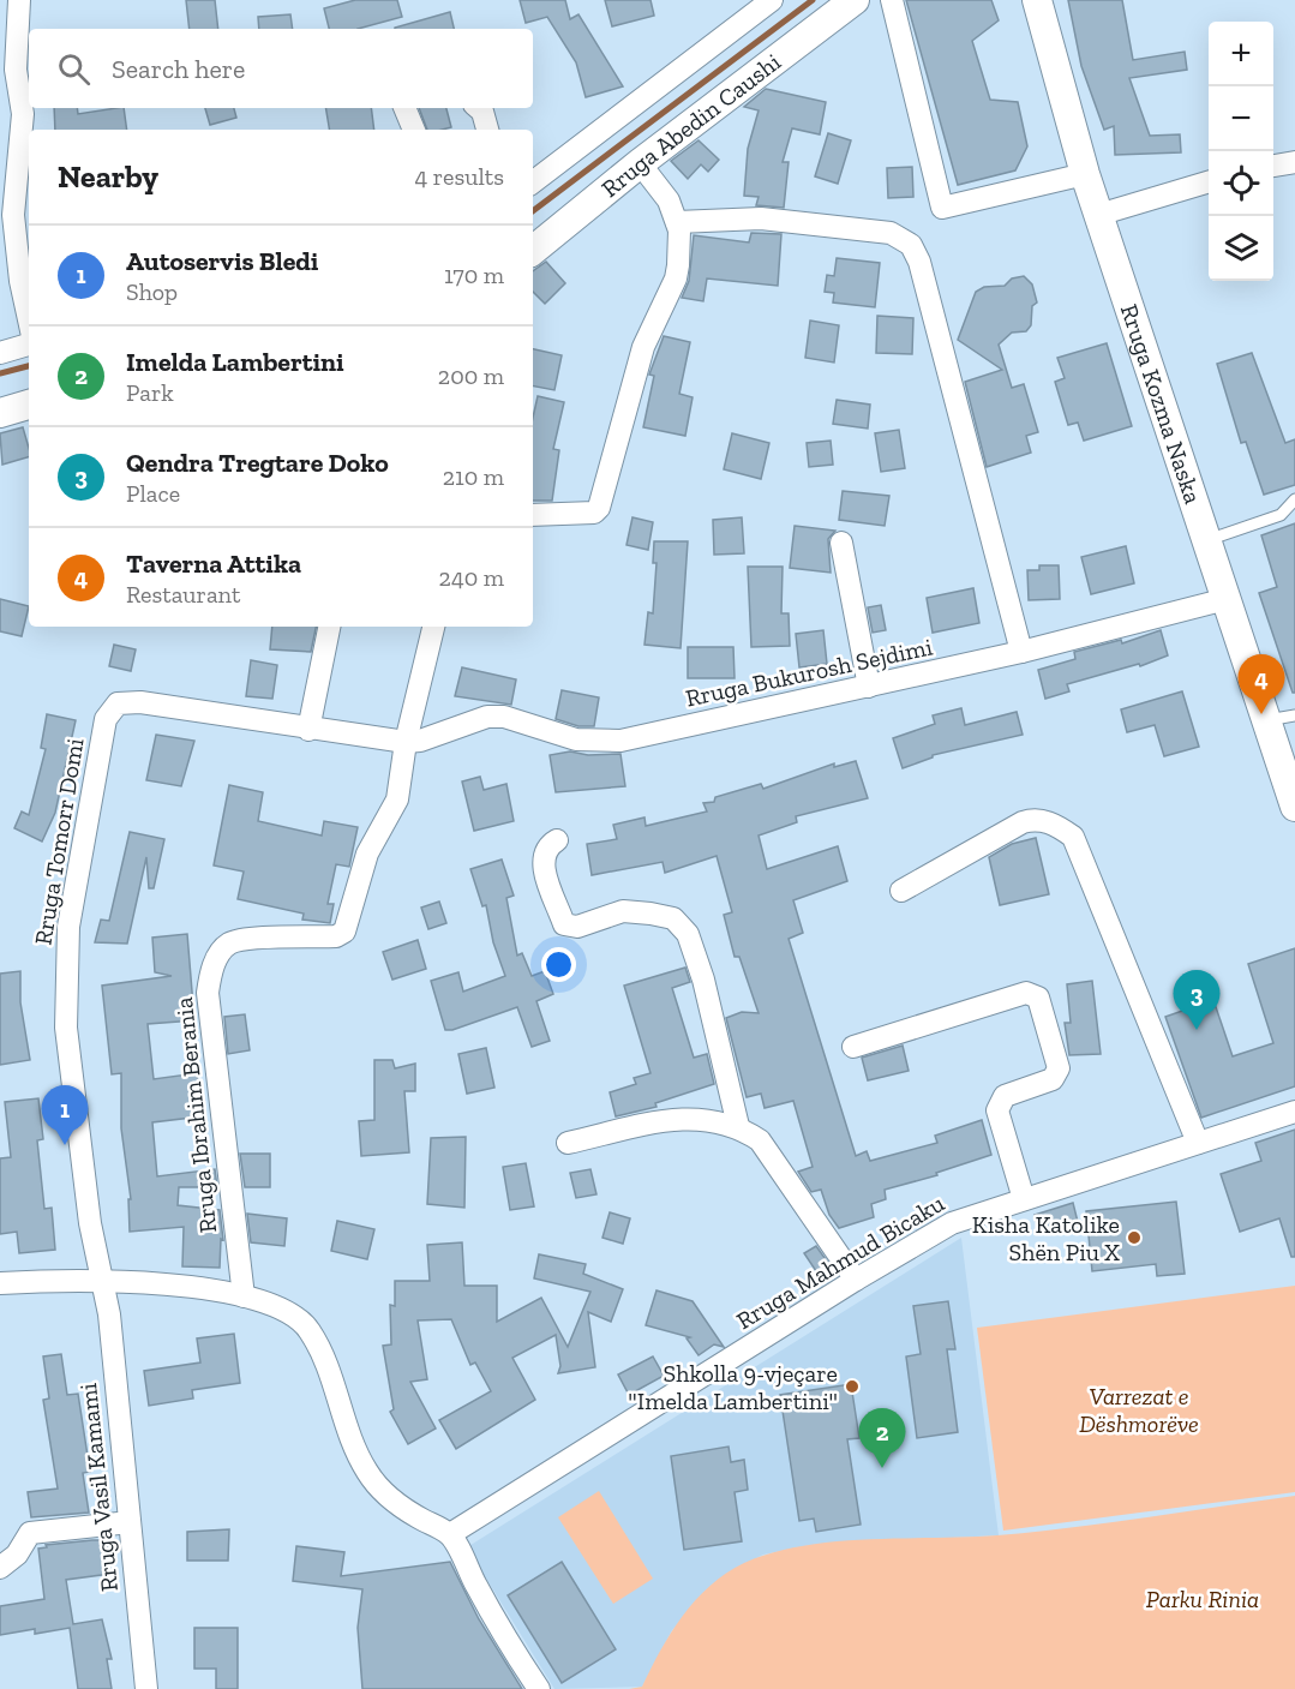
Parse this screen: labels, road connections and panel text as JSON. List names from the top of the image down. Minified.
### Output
{"streets":{"main road":["Rruga Abedin Caushi","Rruga Kozma Naska"],"street":["Rruga Bukurosh Sejdimi","Rruga Tomorr Domi","Rruga Ibrahim Berania","Rruga Mahmud Bicaku","Rruga Vasil Kamami"]},"crossings":[["Rruga Kozma Naska","Rruga Bukurosh Sejdimi"],["Rruga Bukurosh Sejdimi","Rruga Tomorr Domi"],["Rruga Bukurosh Sejdimi","Rruga Ibrahim Berania"],["Rruga Tomorr Domi","Rruga Ibrahim Berania"],["Rruga Tomorr Domi","Rruga Vasil Kamami"]],"parks":["Varrezat e Dëshmorëve","Parku Rinia"],"places":["Kisha Katolike Shën Piu X","Shkolla 9-vjeçare \"Imelda Lambertini\""],"page":{"map_buttons":["+","−"],"search":"Search here","heading":["Nearby","4 results"],"list":[{"mark":"1","name":"Autoservis Bledi","note":"Shop","value":"170 m"},{"mark":"2","name":"Imelda Lambertini","note":"Park","value":"200 m"},{"mark":"3","name":"Qendra Tregtare Doko","note":"Place","value":"210 m"},{"mark":"4","name":"Taverna Attika","note":"Restaurant","value":"240 m"}],"pins":["4","3","1","2"]}}
